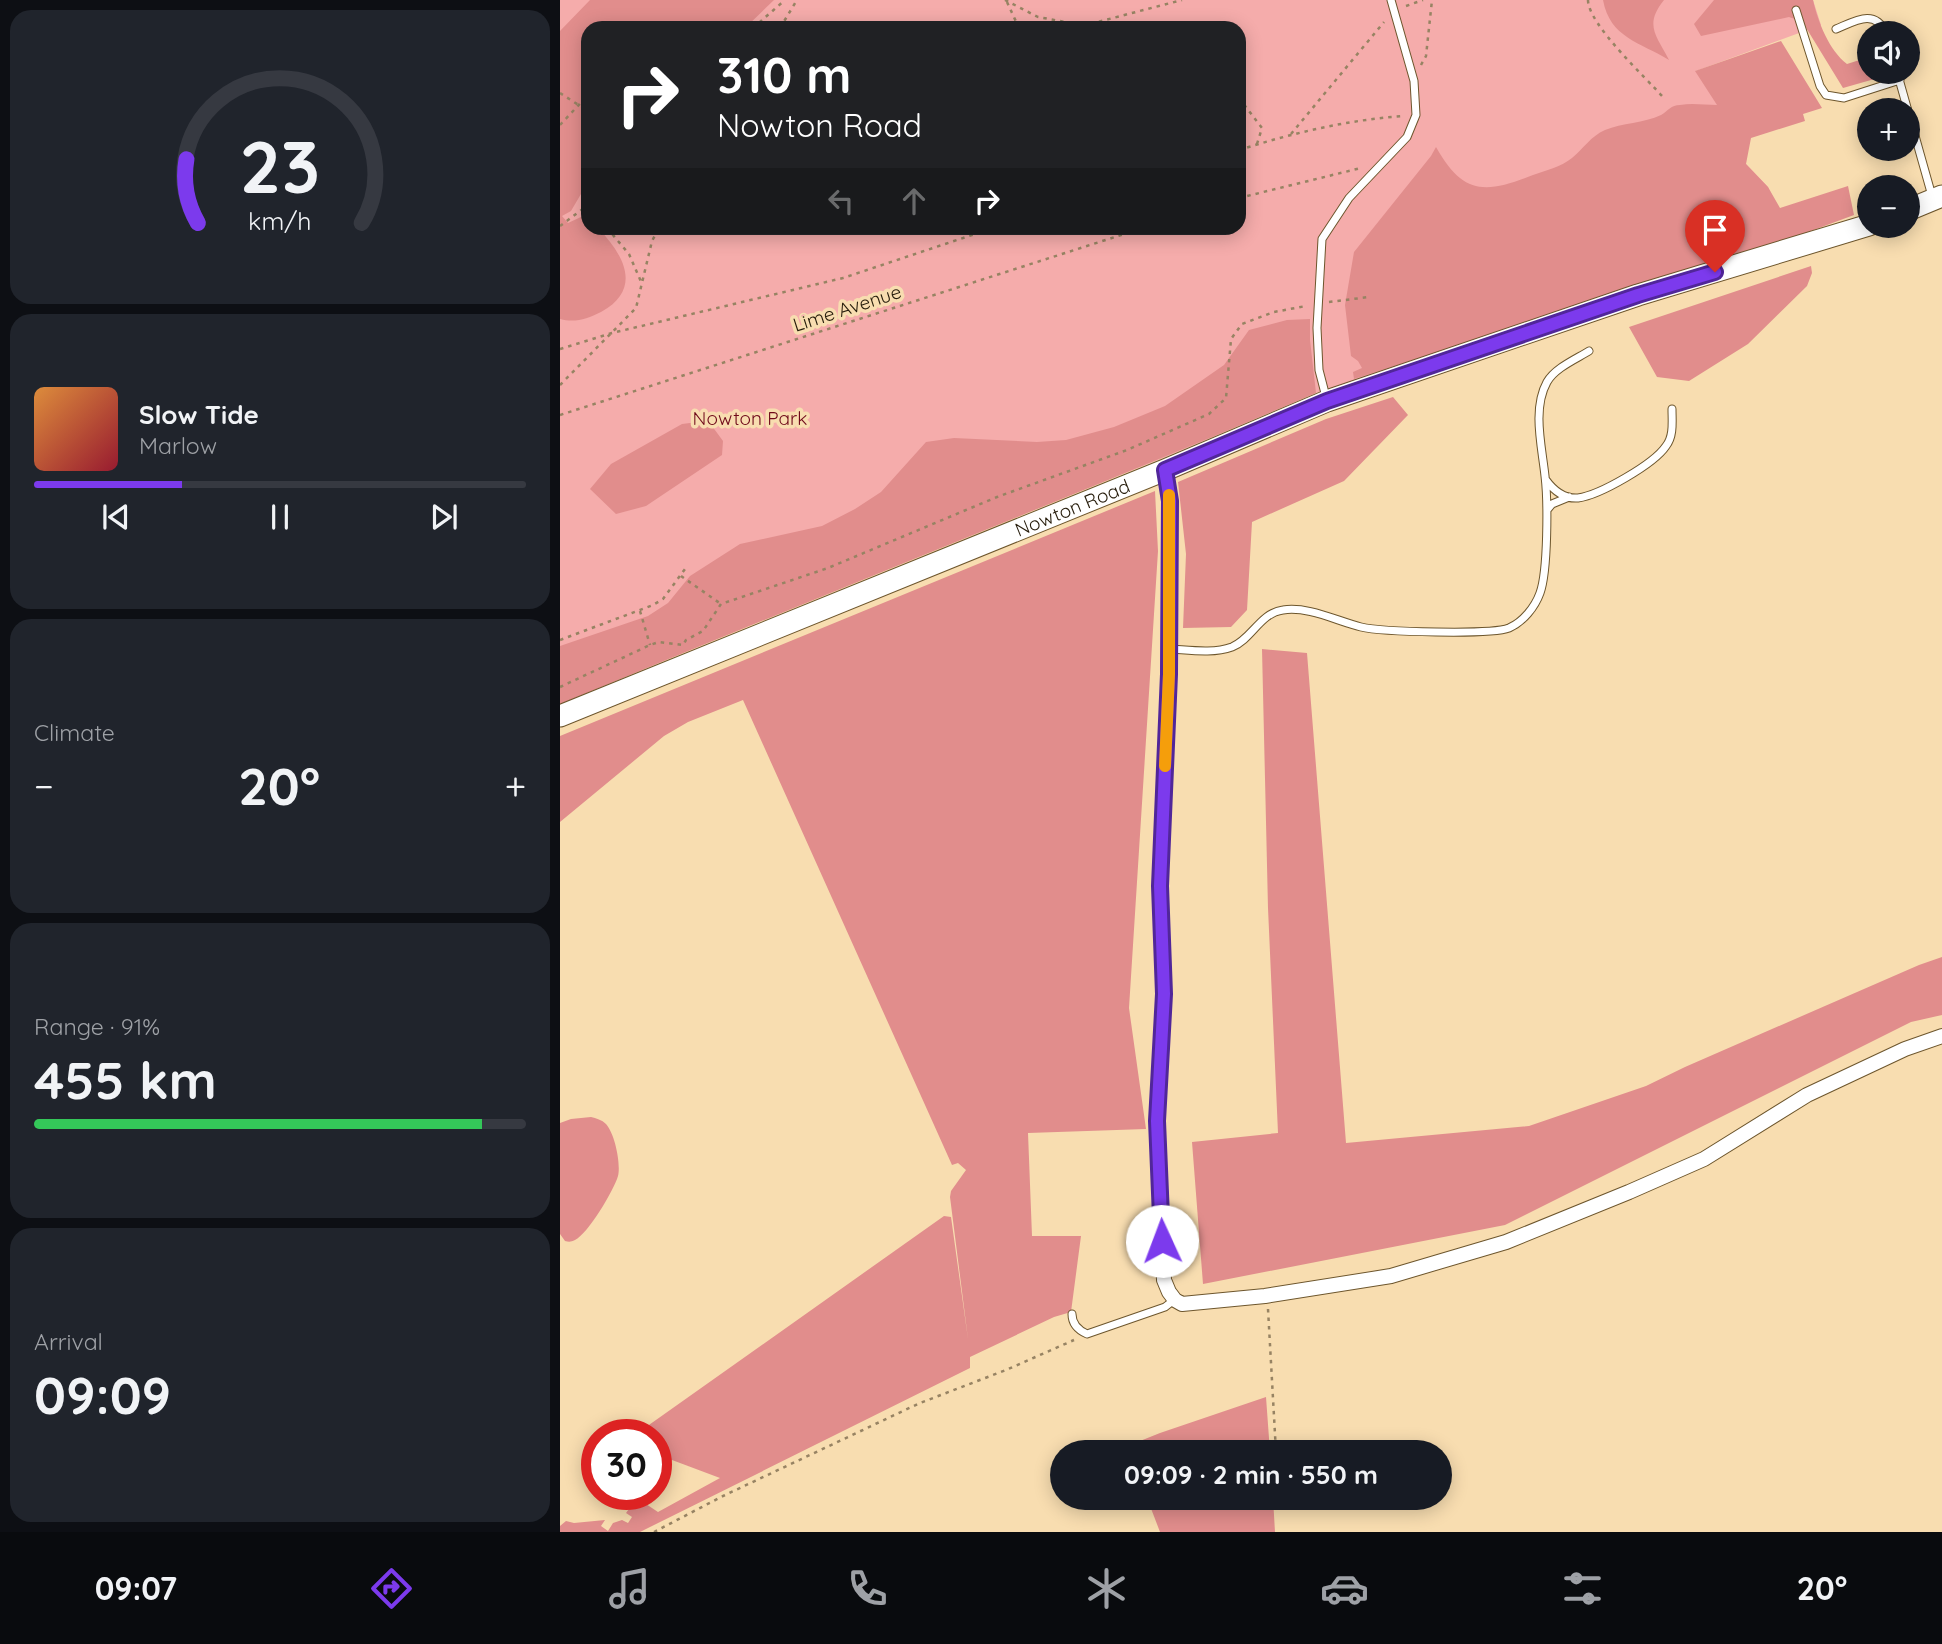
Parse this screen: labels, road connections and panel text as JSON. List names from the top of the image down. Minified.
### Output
{"streets":{"street":["Nowton Road"],"path":["Lime Avenue"]},"parks":["Nowton Park"],"page":{"map_buttons":["+","−"],"turn":["310 m","Nowton Road"],"song":["Slow Tide","Marlow"],"tile":["Climate",["Range · 91%","455 km"],["Arrival","09:09"]],"heat":["−","20°","+"],"limit":"30","trip":"09:09 · 2 min · 550 m","tabs":["09:07","20°"],"gauge":["23","km/h"]}}
